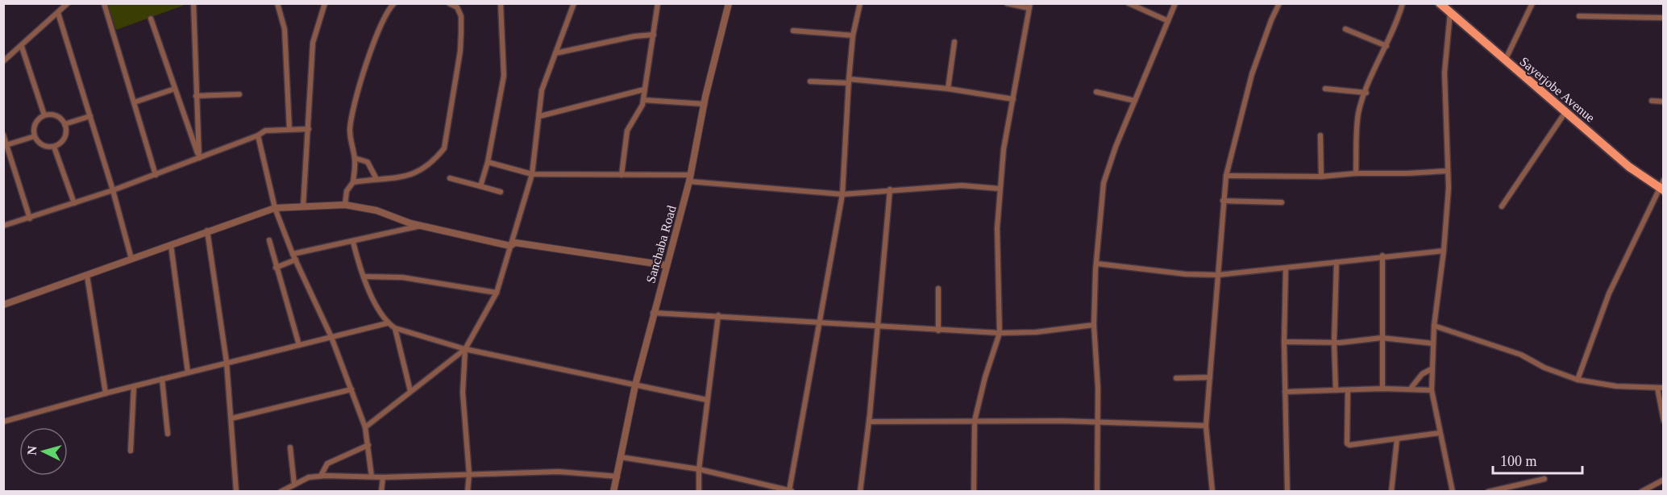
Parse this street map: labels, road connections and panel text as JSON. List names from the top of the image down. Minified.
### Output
{"streets":{"main road":["Sayerjobe Avenue"],"street":["Sanchaba Road"]},"scale_bar":"100 m","north":"left"}
